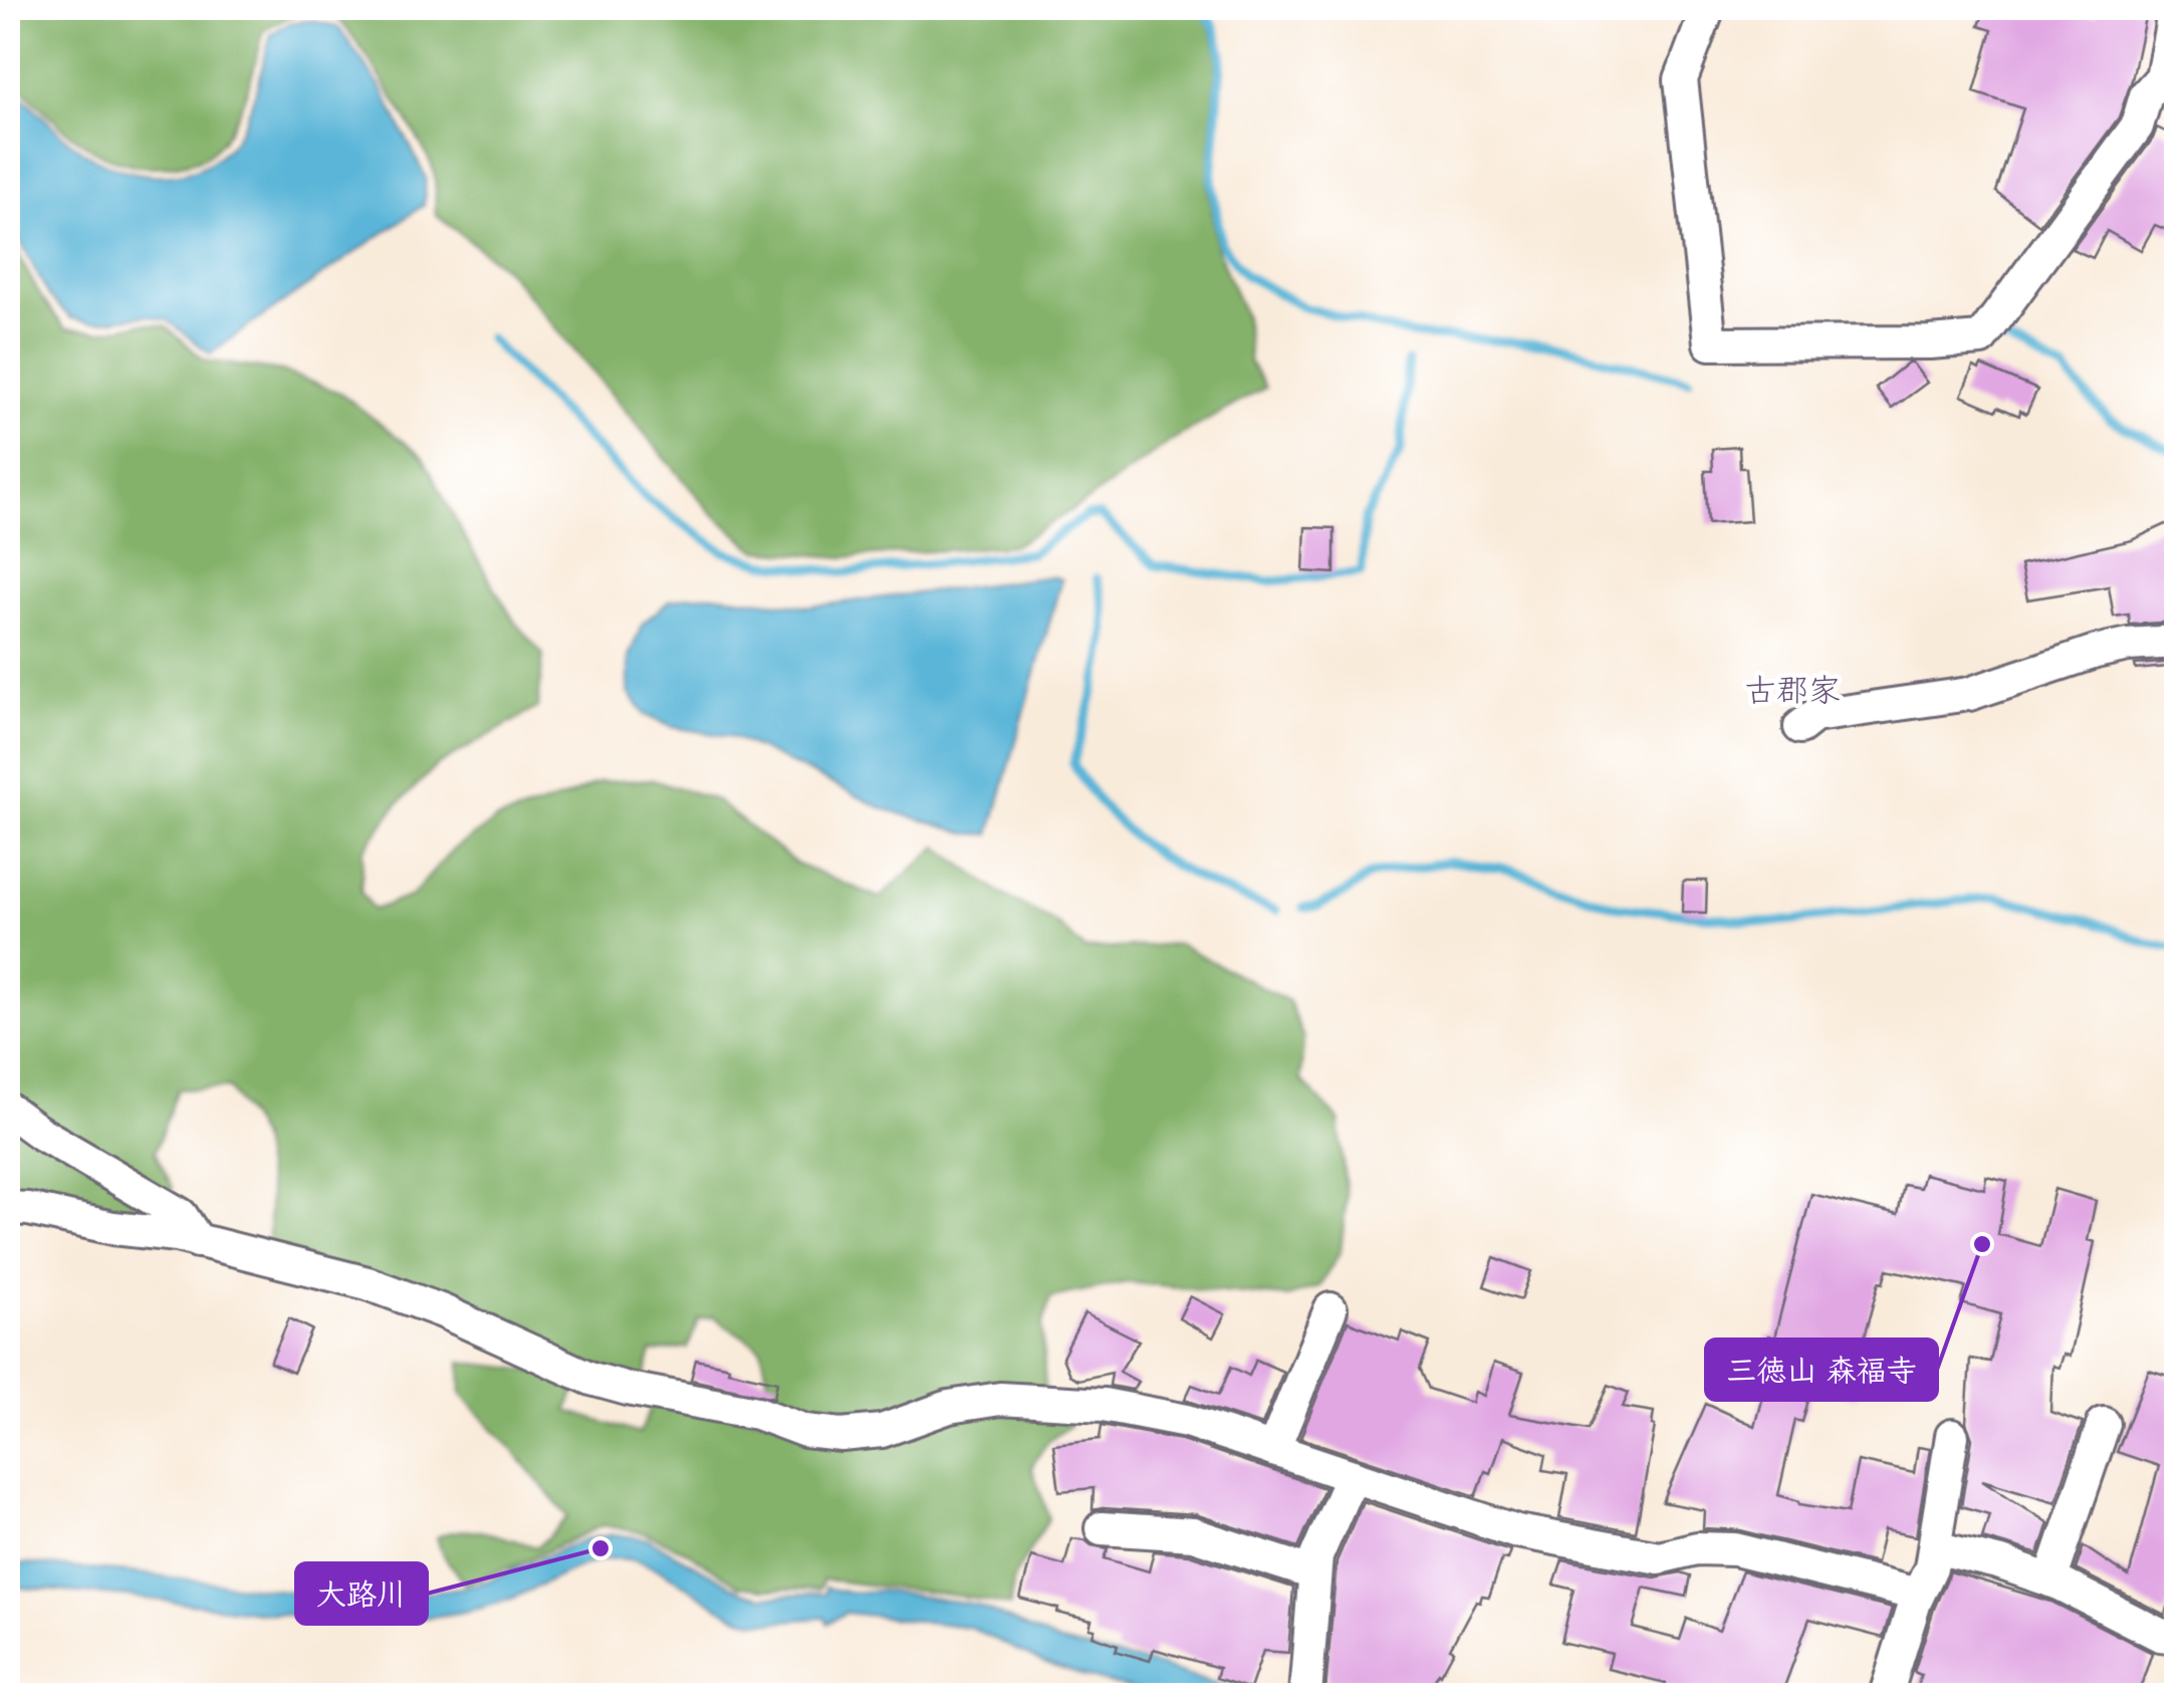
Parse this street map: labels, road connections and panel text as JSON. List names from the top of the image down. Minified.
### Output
{"districts":["古郡家"],"places":["三徳山 森福寺","大路川"]}
